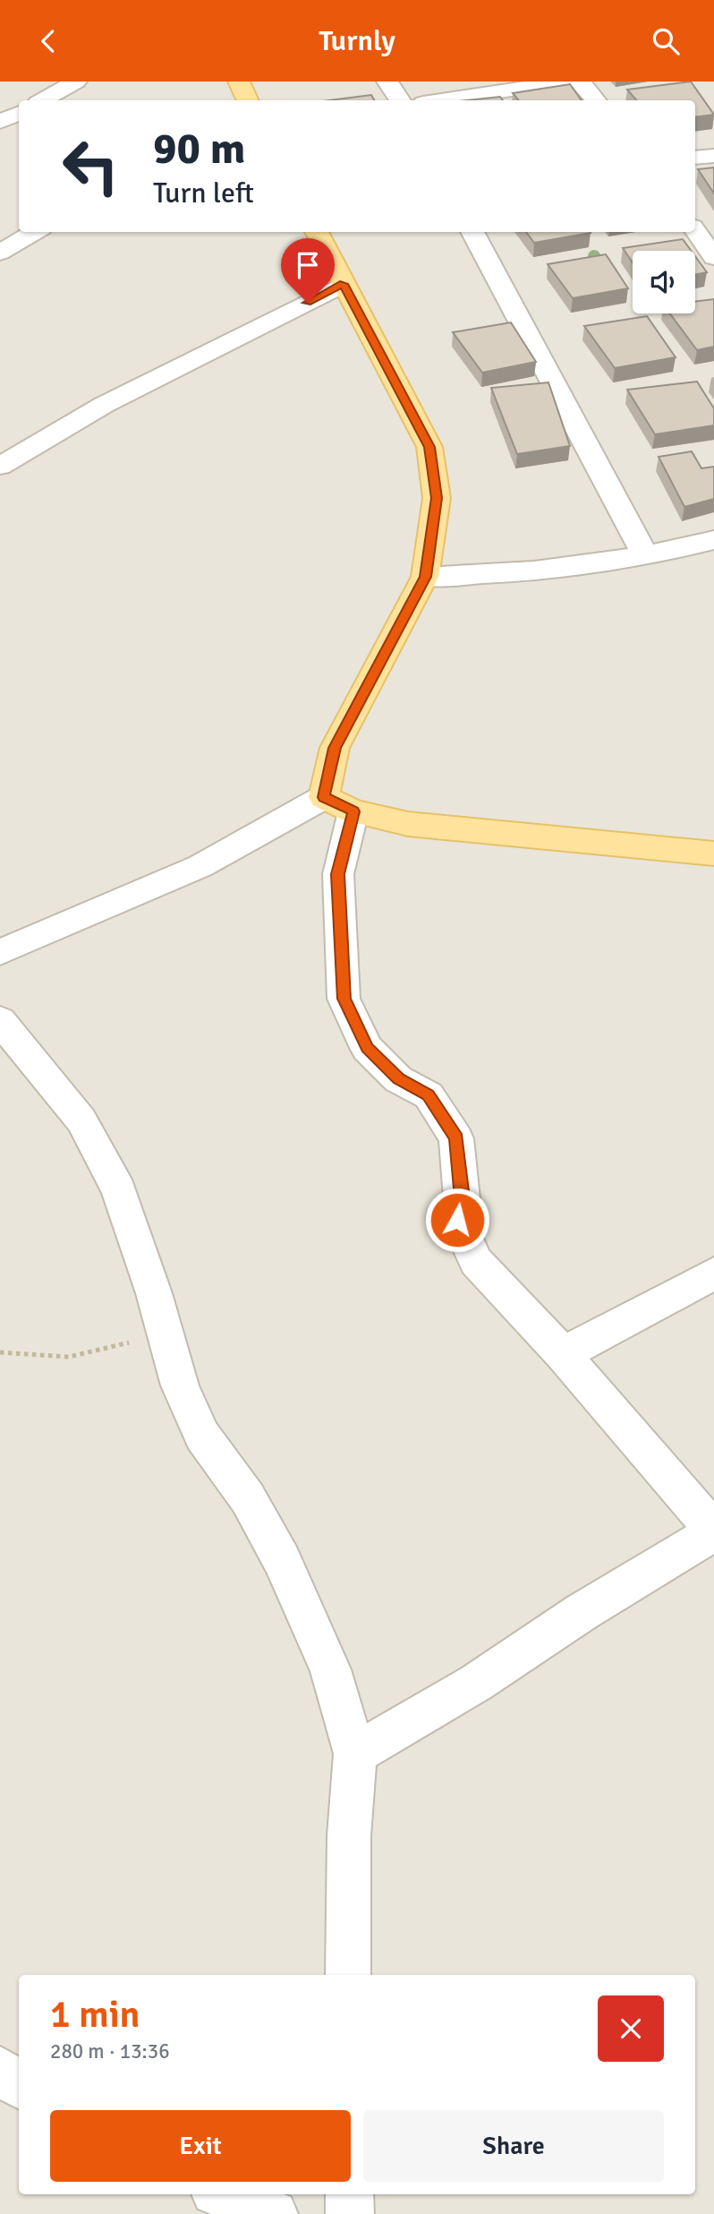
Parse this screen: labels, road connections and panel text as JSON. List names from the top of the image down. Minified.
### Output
{"page":{"header":"Turnly","turn":["90 m","Turn left"],"heading":["1 min","280 m · 13:36"],"buttons":["Exit","Share"]}}
